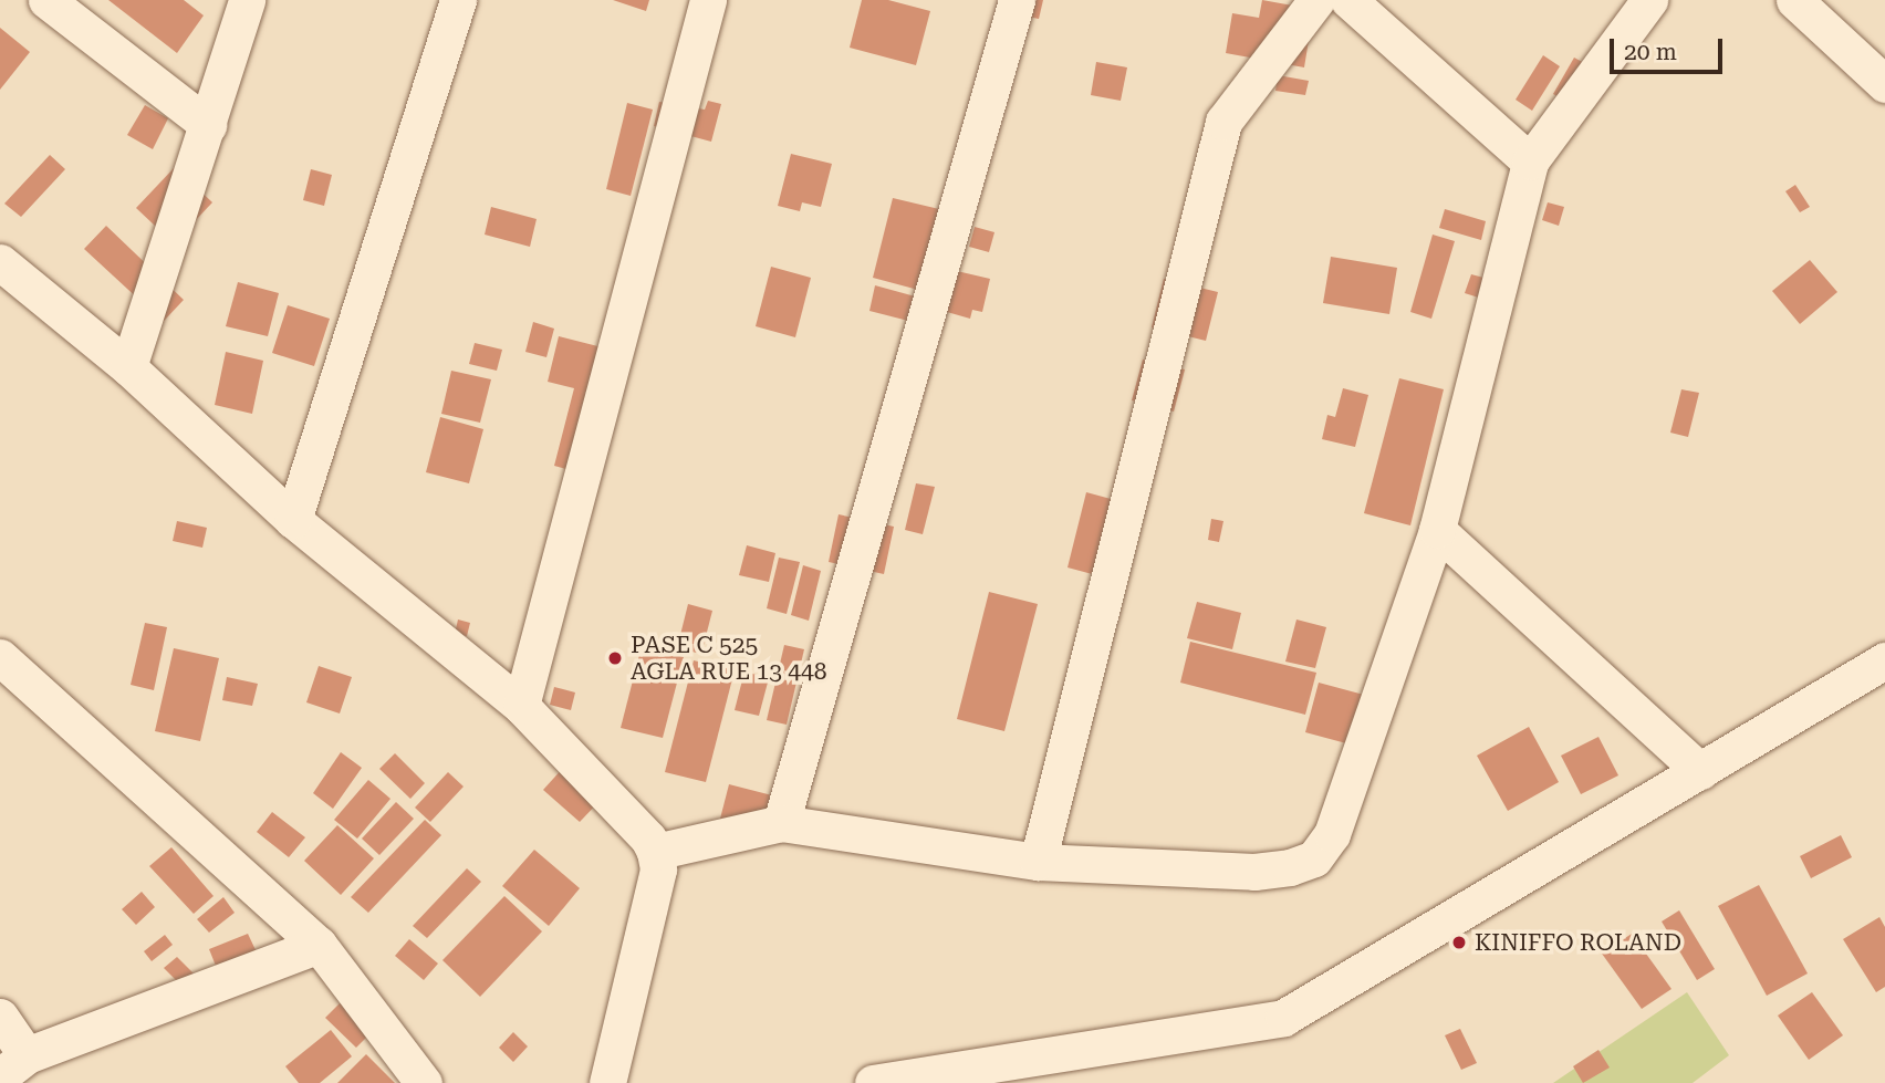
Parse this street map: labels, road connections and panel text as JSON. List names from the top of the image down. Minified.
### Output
{"places":["PASE C 525 AGLA RUE 13 448","KINIFFO ROLAND"],"scale_bar":"20 m"}
